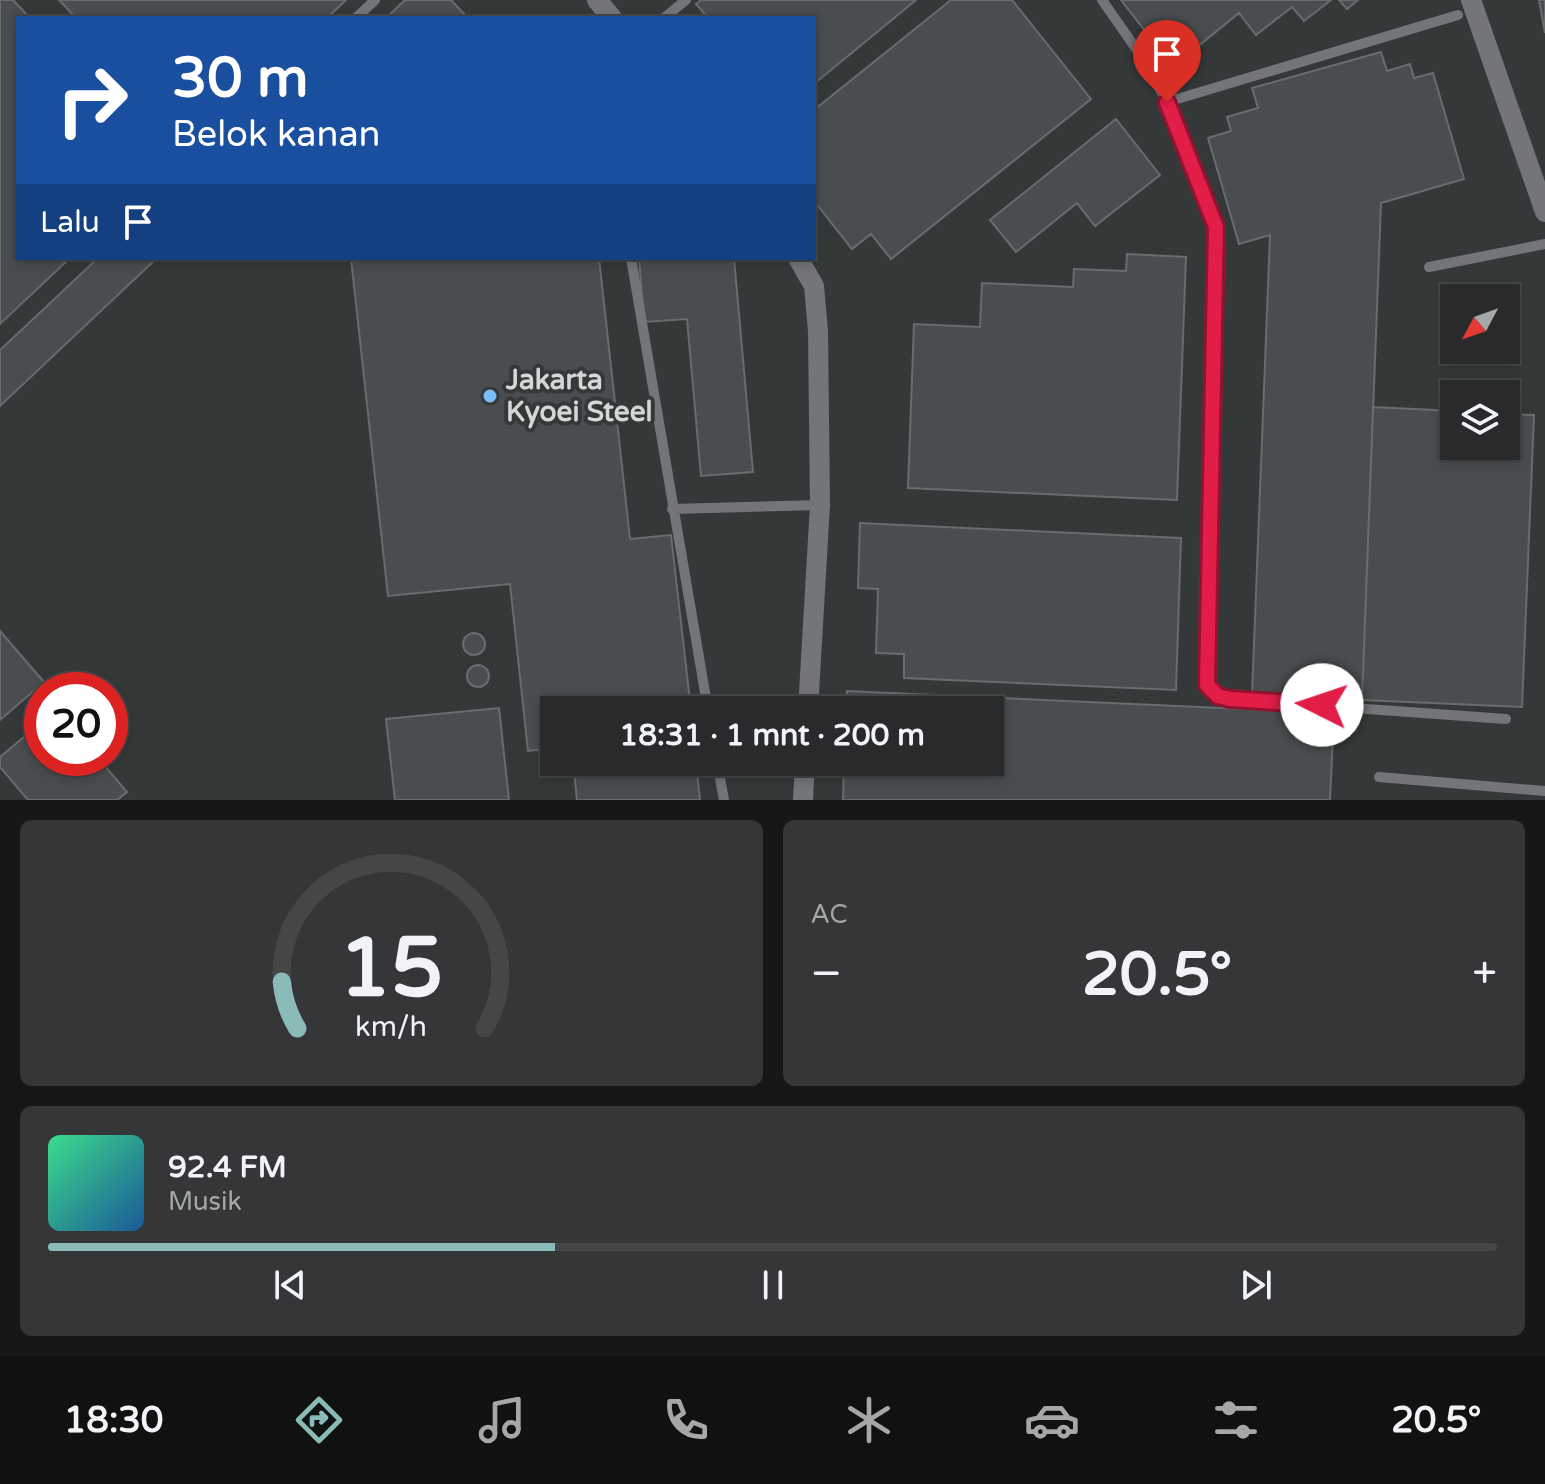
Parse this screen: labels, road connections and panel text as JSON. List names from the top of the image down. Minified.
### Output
{"places":["Jakarta Kyoei Steel"],"north":"bottom left","page":{"turn":["30 m","Belok kanan"],"then":"Lalu","limit":"20","trip":"18:31 · 1 mnt · 200 m","tile":"AC","heat":["−","20.5°","+"],"song":["92.4 FM","Musik"],"tabs":["18:30","20.5°"],"gauge":["15","km/h"]}}
